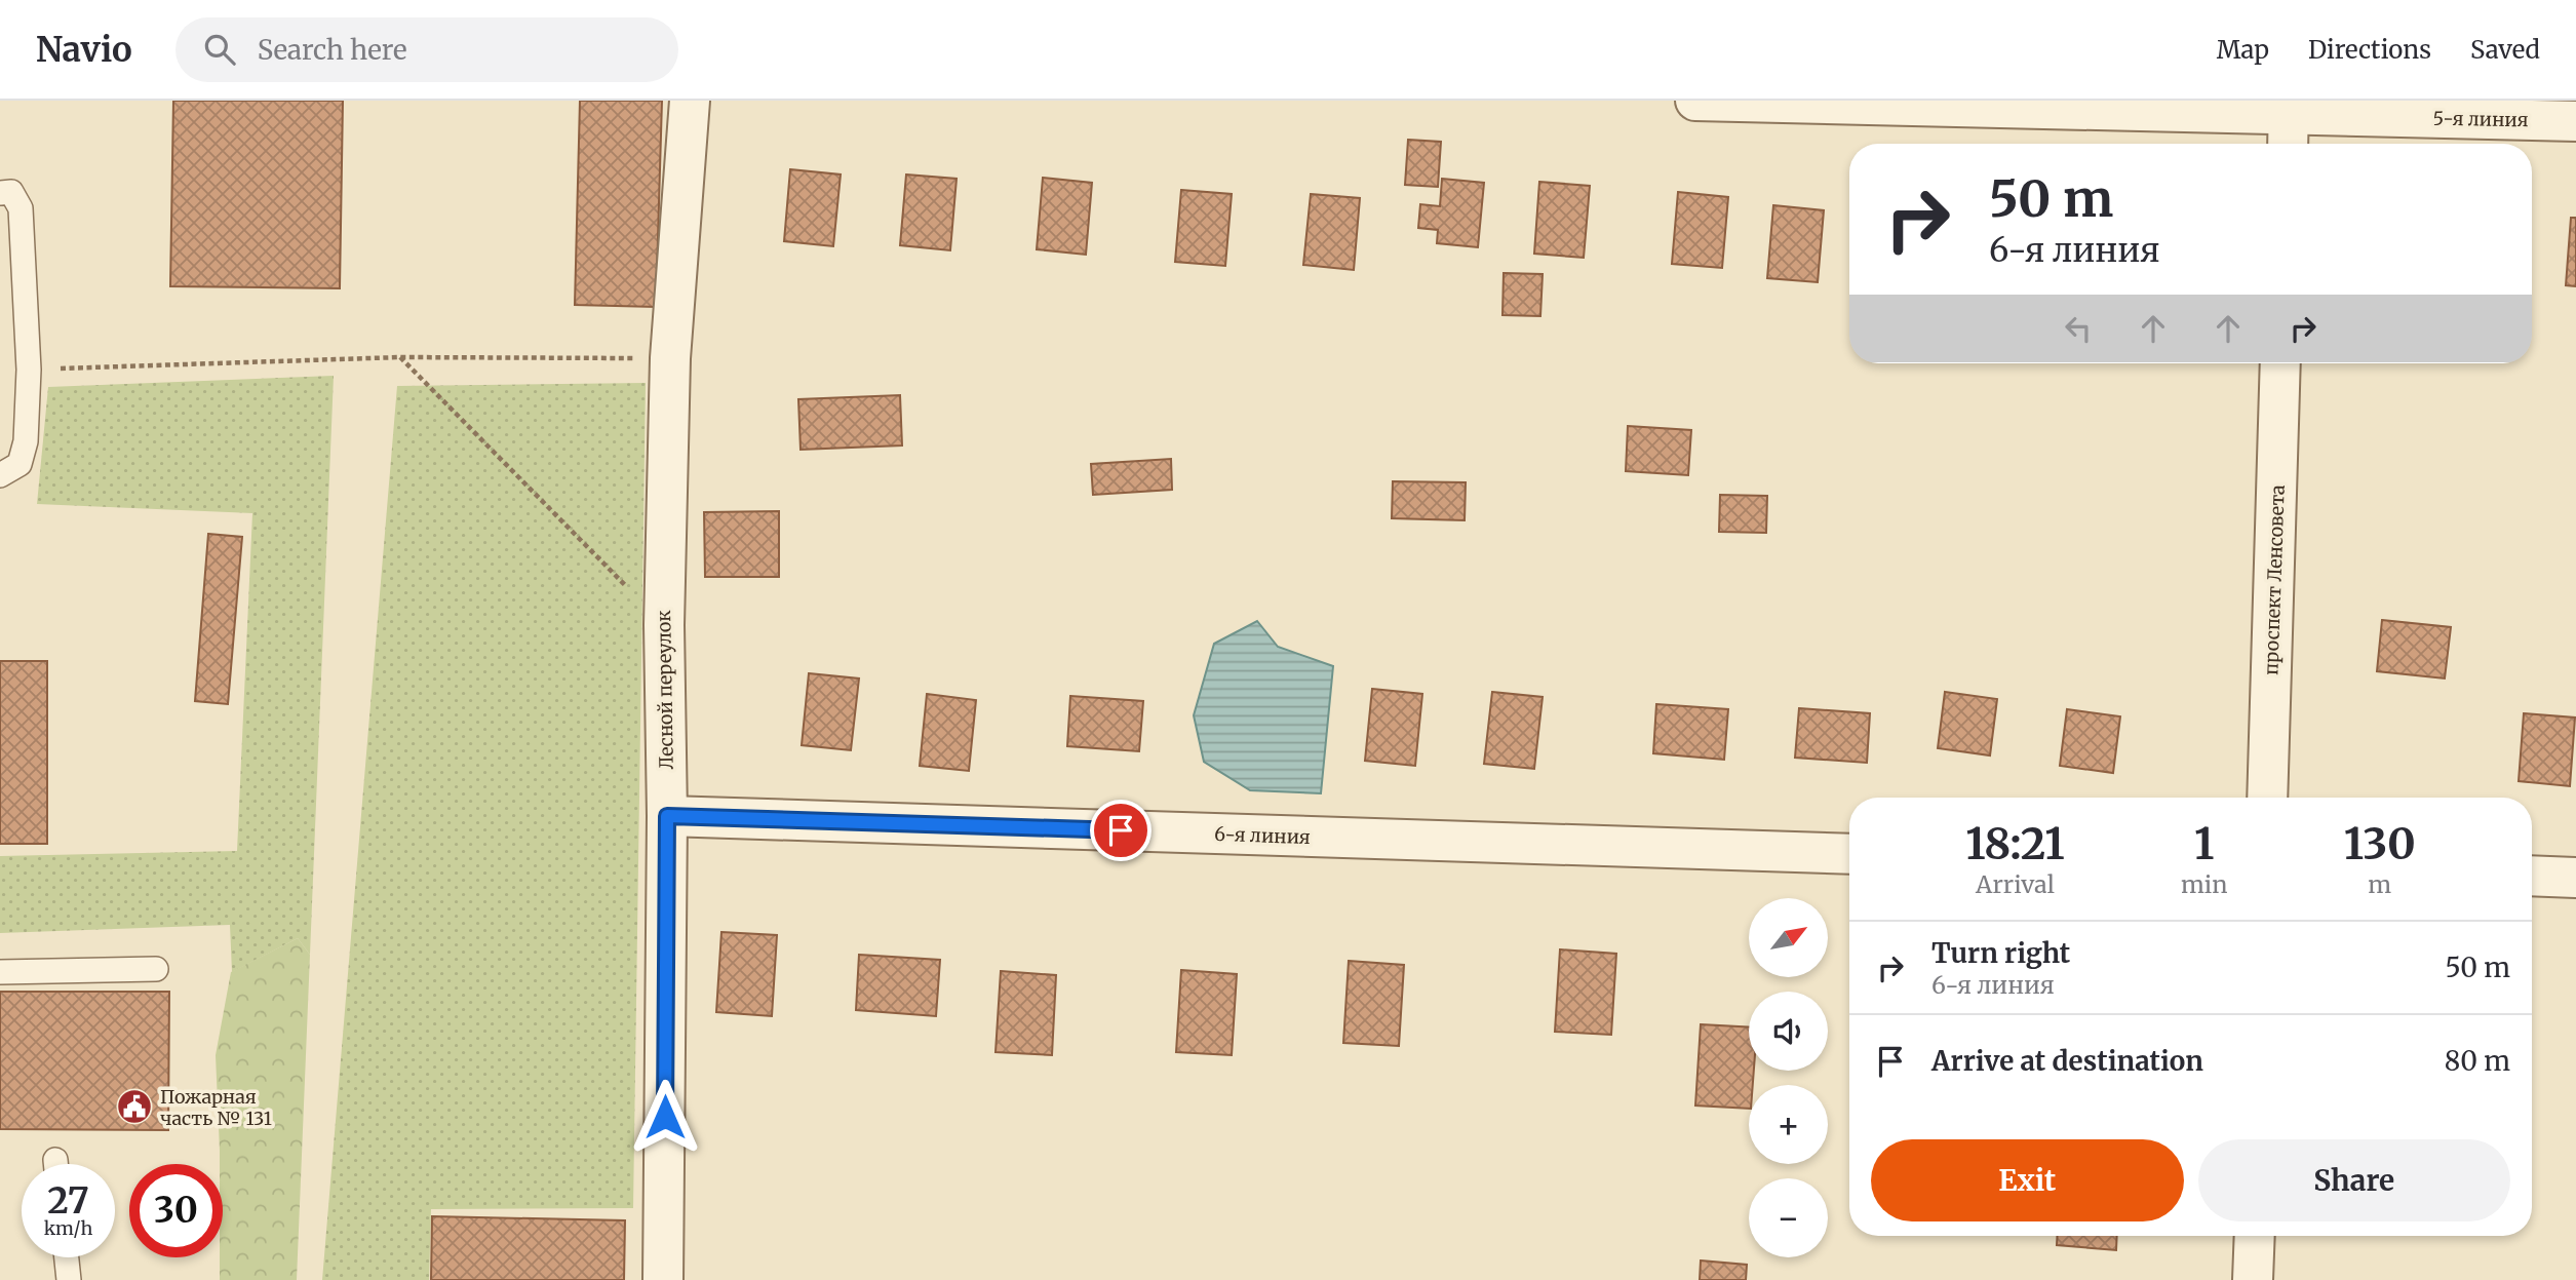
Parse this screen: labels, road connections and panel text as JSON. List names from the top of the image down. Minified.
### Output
{"streets":{"street":["5-я линия","проспект Ленсовета","Лесной переулок","6-я линия"]},"crossings":[["Лесной переулок","6-я линия"]],"places":{"public building":["Пожарная часть № 131"]},"north":"top right","page":{"header":"Navio","search":"Search here","nav":["Map","Directions","Saved"],"turn":["50 m","6-я линия"],"eta":["18:21","Arrival","1","min","130","m"],"map_buttons":["+","−"],"list":[{"name":"Turn right","note":"6-я линия","value":"50 m"},{"name":"Arrive at destination","value":"80 m"}],"buttons":["Exit","Share"],"speed":"27 km/h","limit":"30"}}
